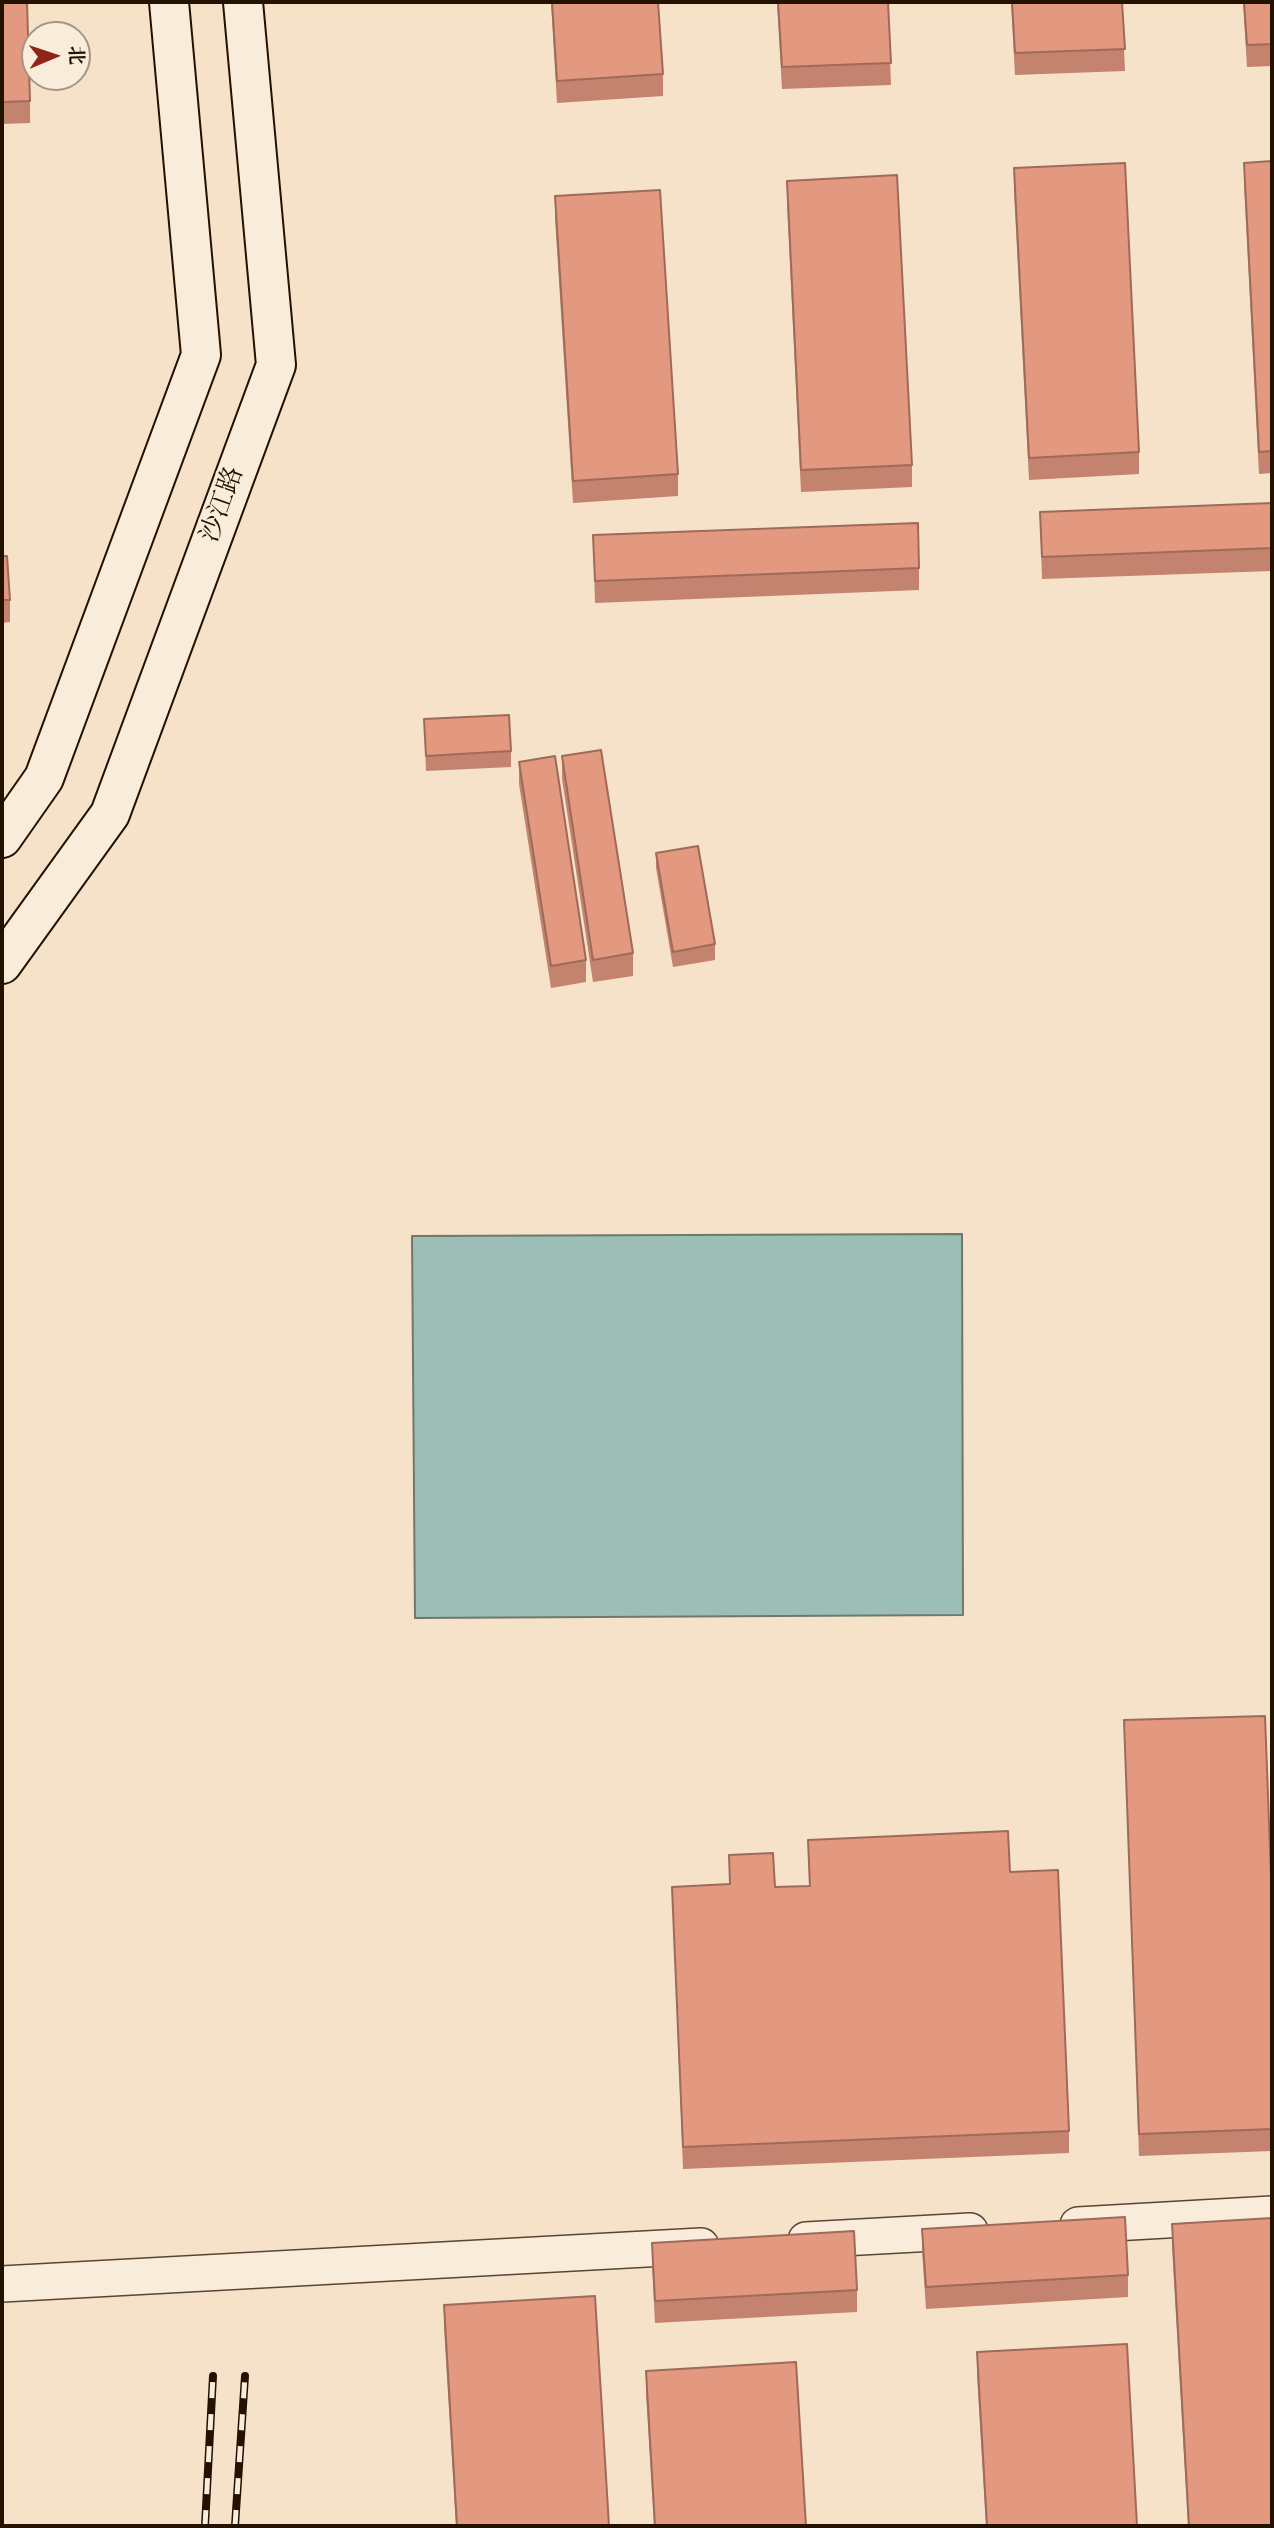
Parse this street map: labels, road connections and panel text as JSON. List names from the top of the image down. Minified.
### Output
{"streets":{"main road":["沙江路"]},"north":"right"}
